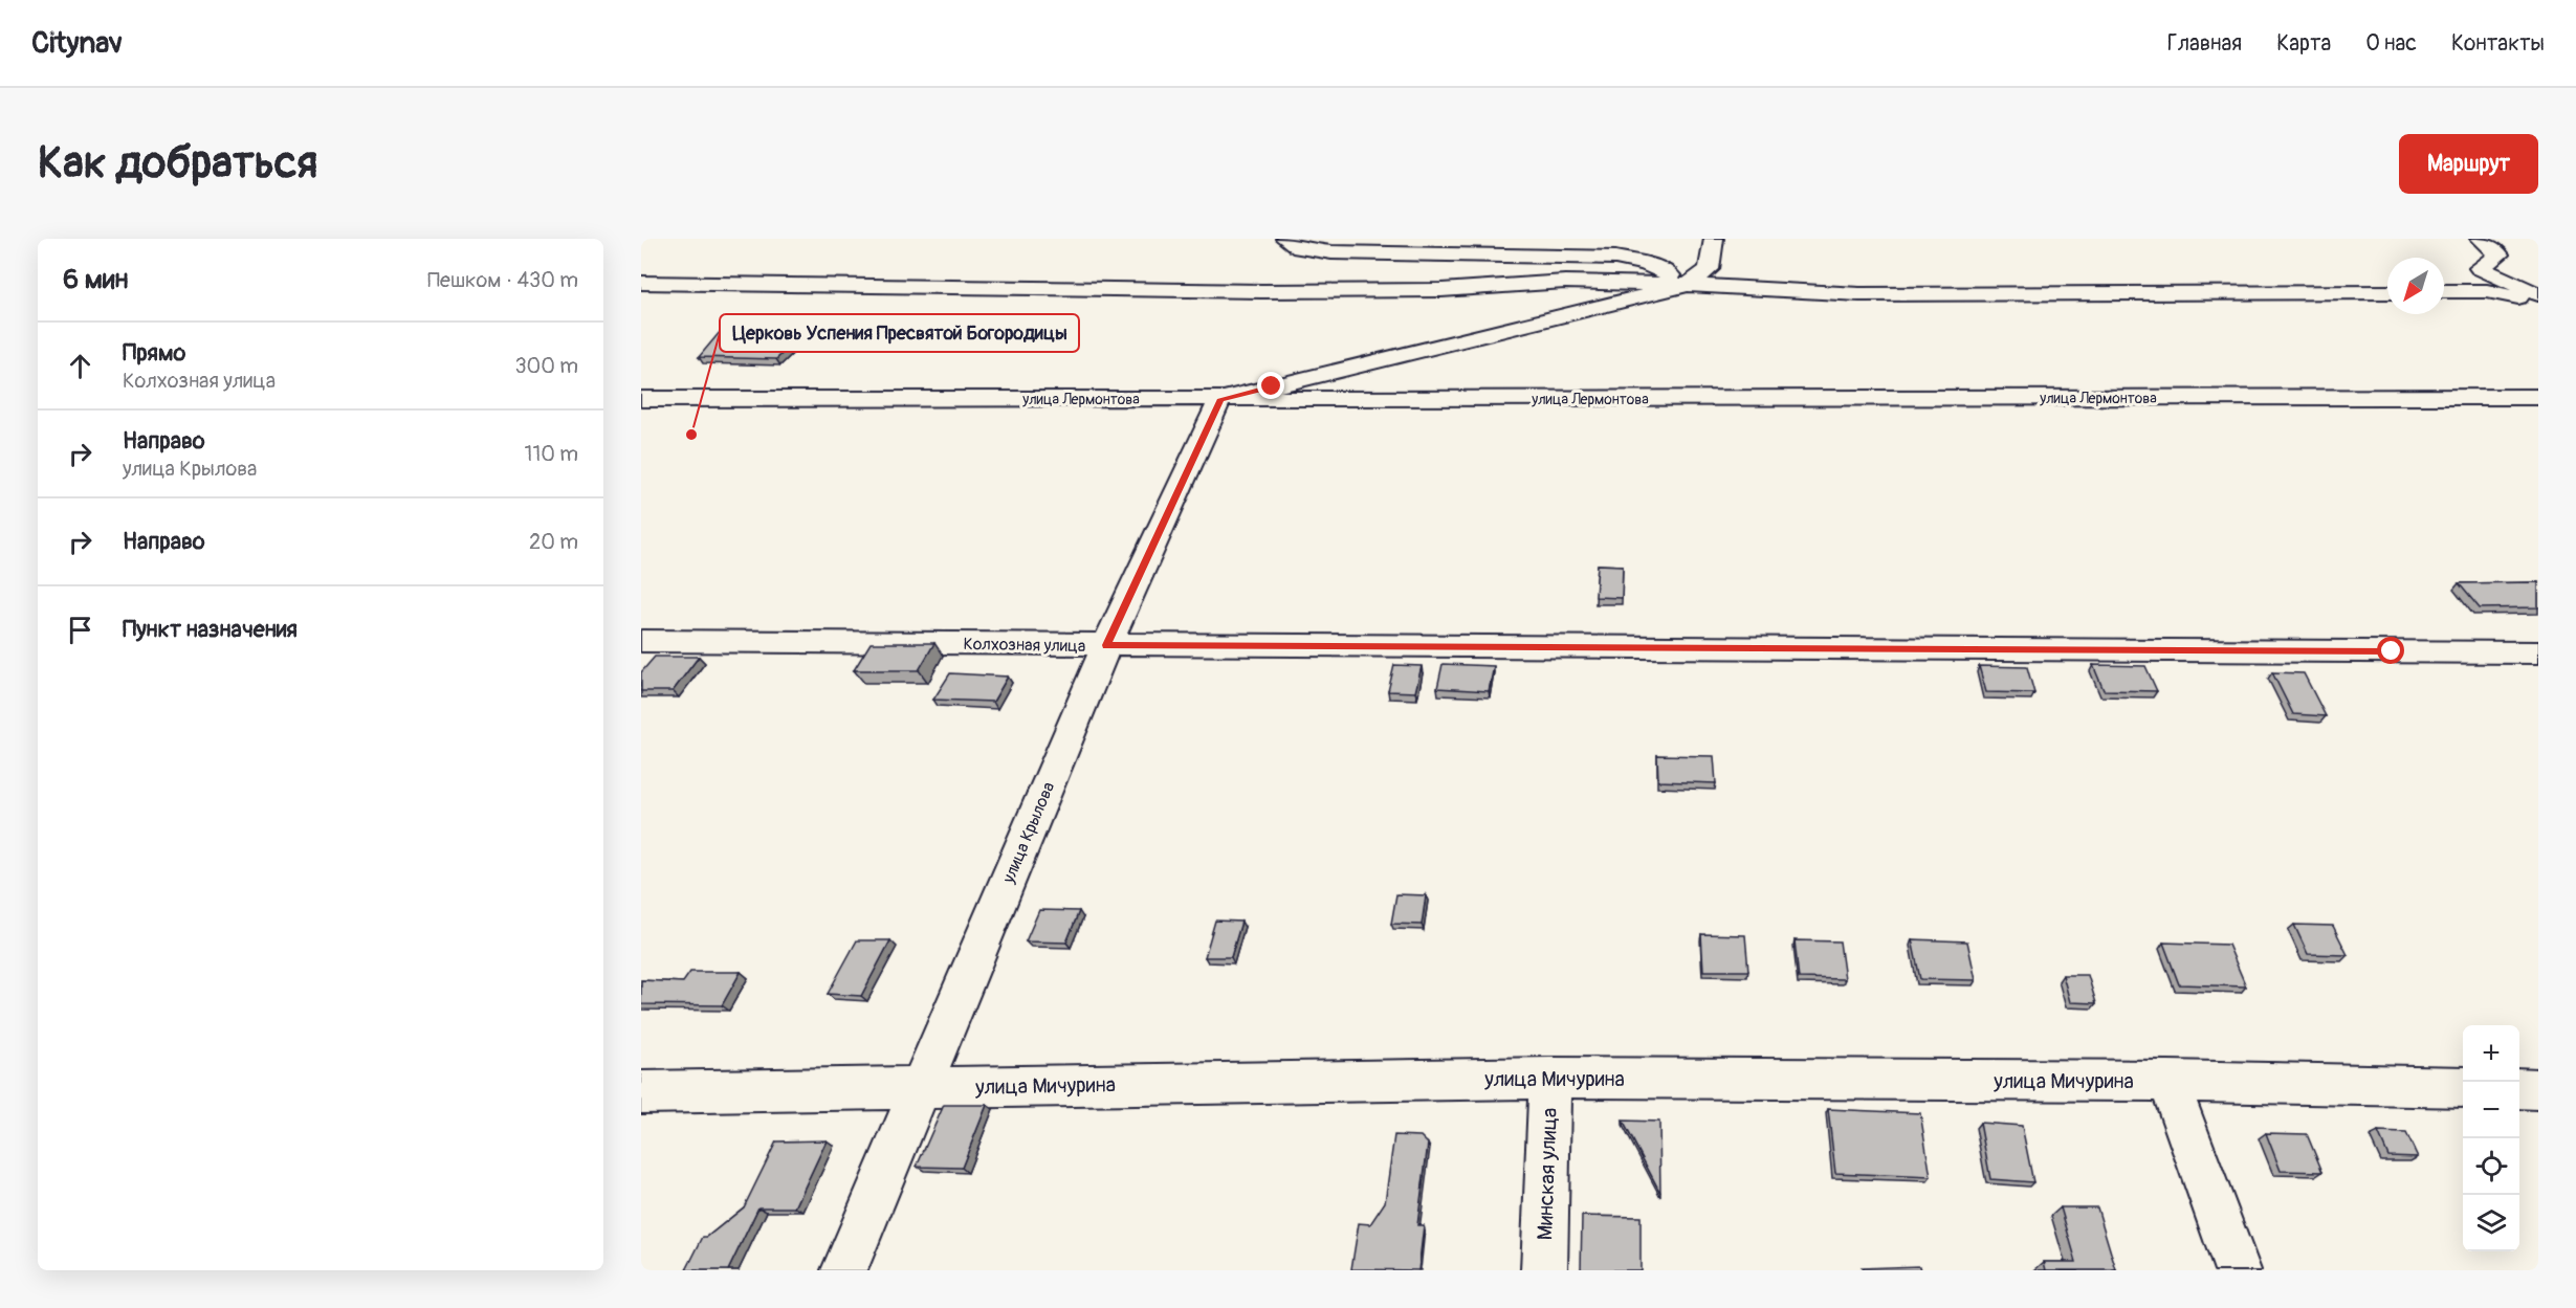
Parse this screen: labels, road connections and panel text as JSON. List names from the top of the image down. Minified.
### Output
{"streets":{"street":["улица Лермонтова","Колхозная улица","улица Крылова","улица Мичурина","Минская улица"]},"crossings":[["улица Лермонтова","улица Крылова"],["Колхозная улица","улица Крылова"],["улица Крылова","улица Мичурина"],["улица Мичурина","Минская улица"]],"places":["Церковь Успения Пресвятой Богородицы"],"north":"bottom left","page":{"header":"Citynav","nav":["Главная","Карта","О нас","Контакты"],"buttons":"Маршрут","title":"Как добраться","heading":["6 мин","Пешком · 430 m"],"list":[["Прямо","Колхозная улица","300 m"],["Направо","улица Крылова","110 m"],["Направо","20 m"],"Пункт назначения"],"map_buttons":["+","−"]}}
